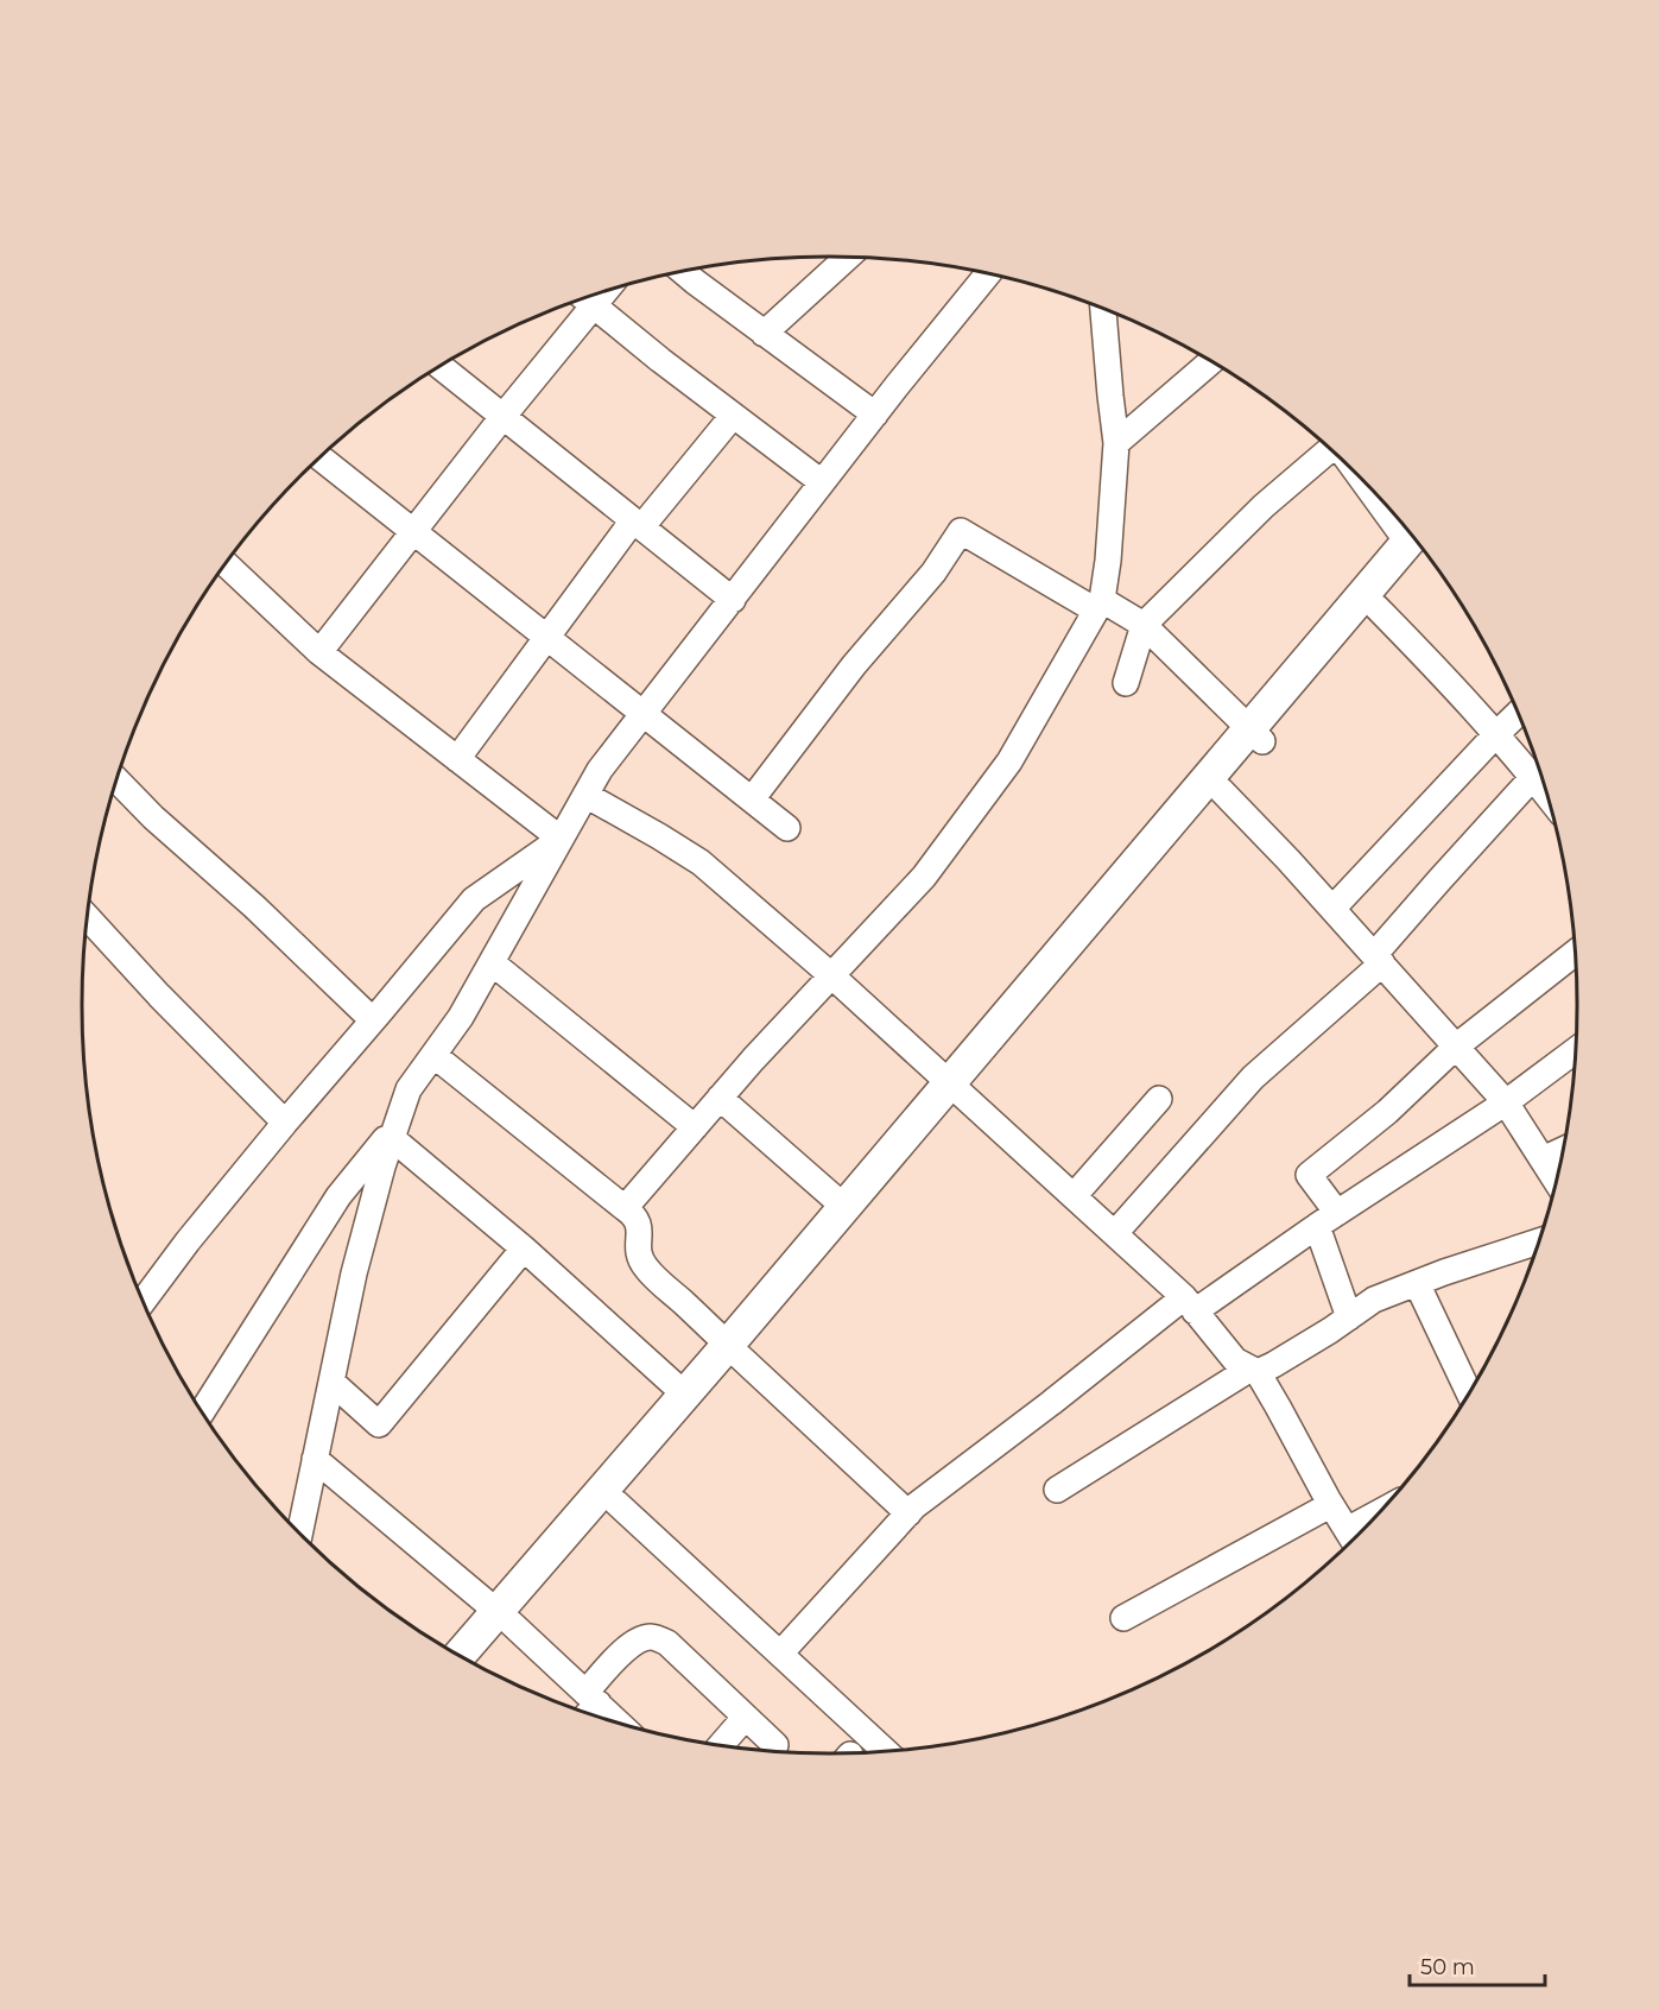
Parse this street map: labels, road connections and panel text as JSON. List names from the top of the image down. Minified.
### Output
{"scale_bar":"50 m"}
